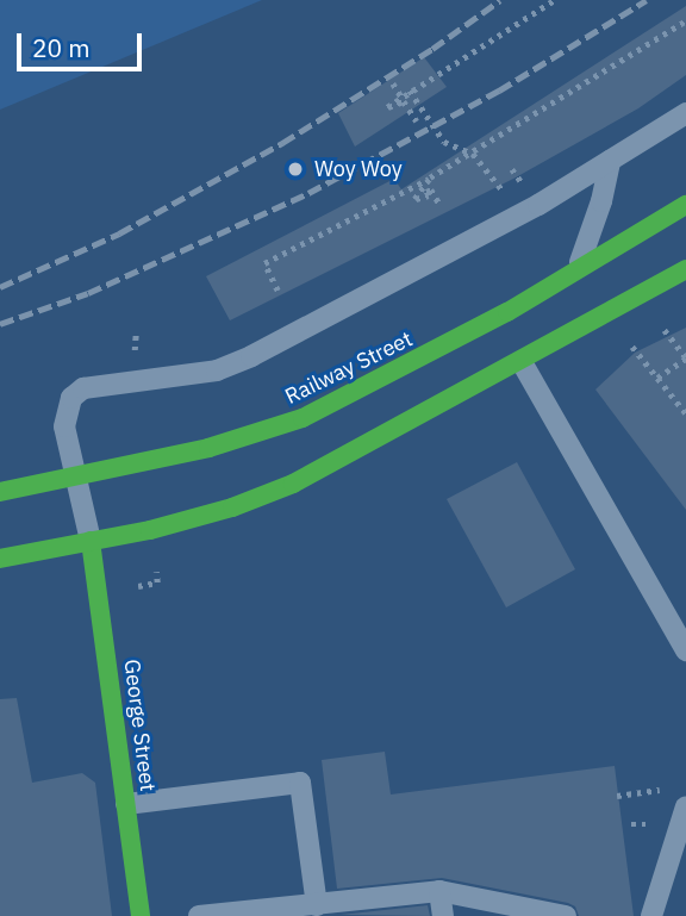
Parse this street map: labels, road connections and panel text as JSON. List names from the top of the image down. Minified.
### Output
{"streets":{"main road":["Railway Street","George Street"]},"places":["Woy Woy"],"scale_bar":"20 m"}
